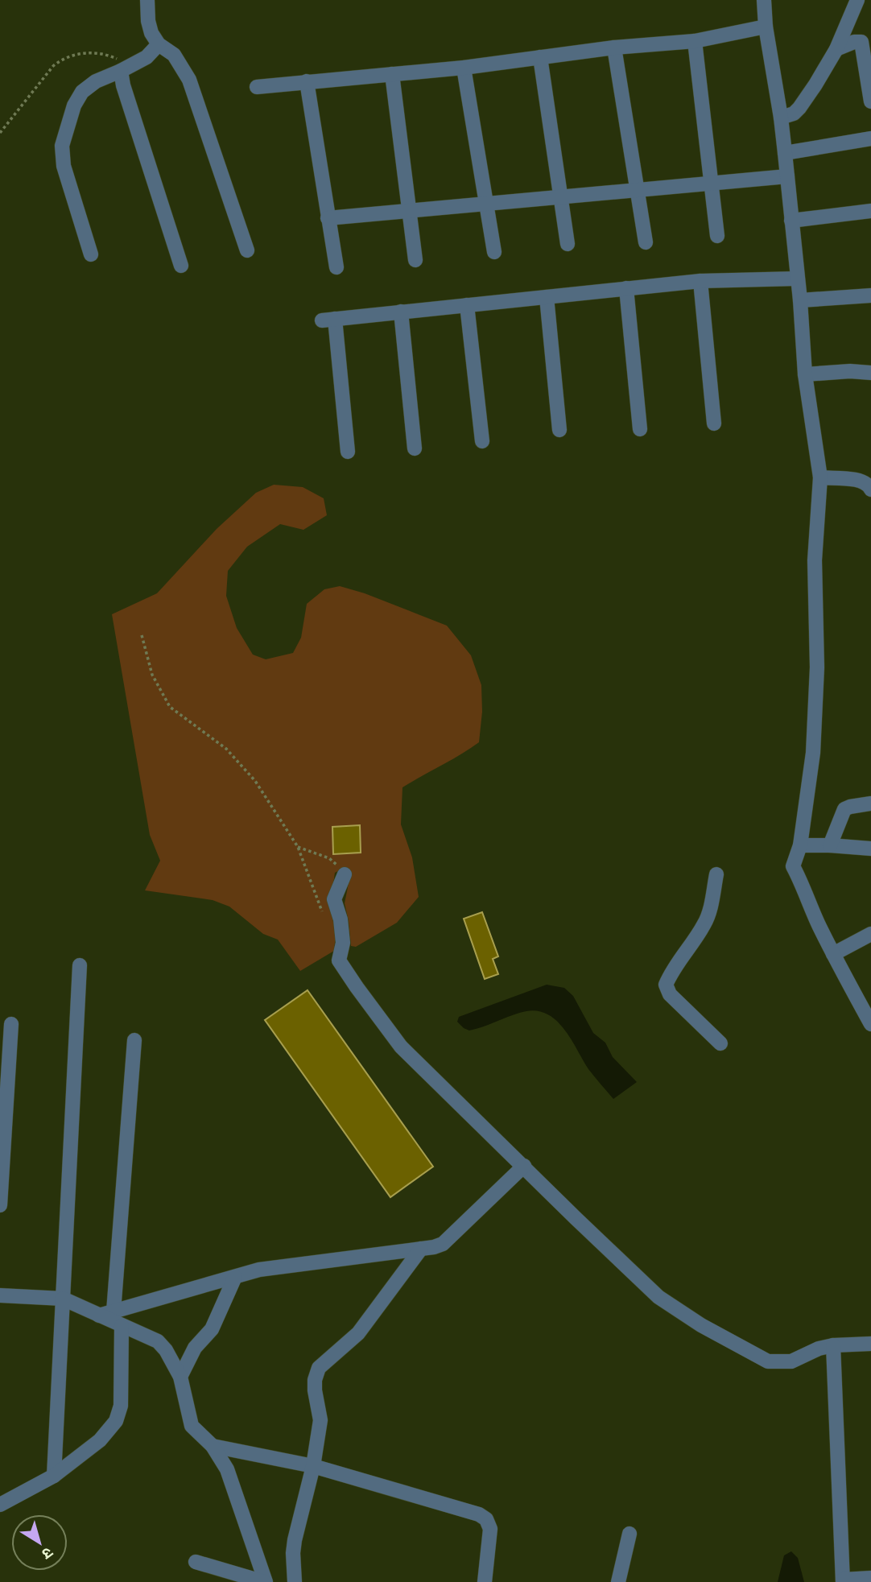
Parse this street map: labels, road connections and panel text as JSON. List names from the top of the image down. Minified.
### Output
{"north":"bottom right"}
